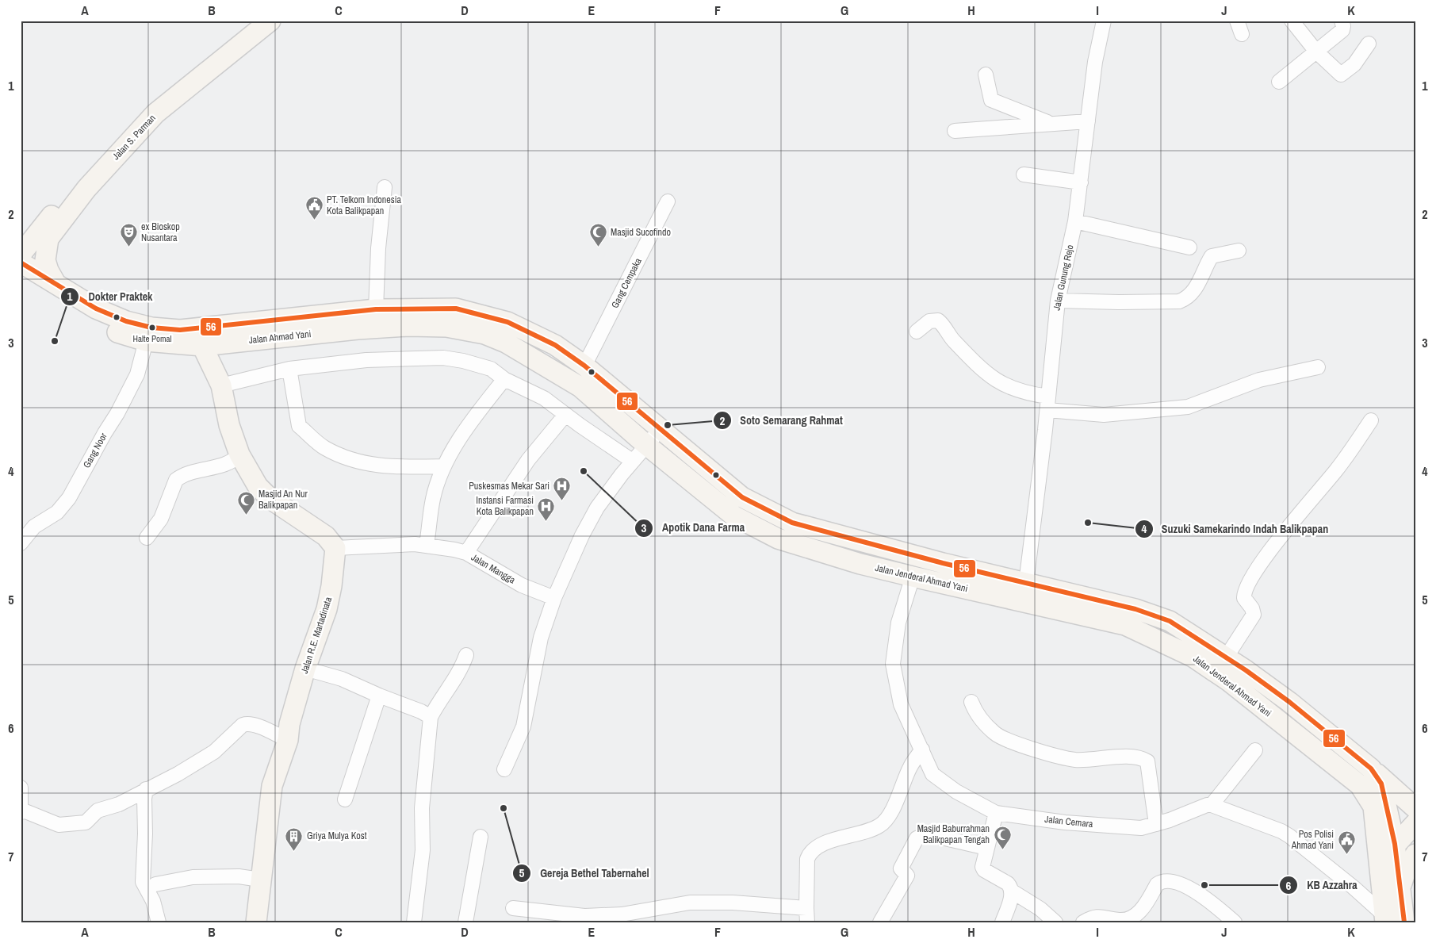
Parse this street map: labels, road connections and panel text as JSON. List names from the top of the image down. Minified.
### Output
{"streets":{"main road":["Jalan S. Parman","Jalan Ahmad Yani","Jalan Jenderal Ahmad Yani","Jalan R.E. Martadinata"],"street":["Jalan Gunung Rejo","Gang Cempaka","Gang Noor","Jalan Mangga","Jalan Cemara"]},"crossings":[["Jalan S. Parman","Jalan Jenderal Ahmad Yani"],["Jalan Gunung Rejo","Jalan Jenderal Ahmad Yani"],["Gang Cempaka","Jalan Jenderal Ahmad Yani"],["Jalan Ahmad Yani","Jalan Jenderal Ahmad Yani"],["Jalan Mangga","Jalan R.E. Martadinata"],["Jalan Jenderal Ahmad Yani","Jalan Cemara"]],"places":{"public building":["PT. Telkom Indonesia Kota Balikpapan","Pos Polisi Ahmad Yani"],"theatre":["ex Bioskop Nusantara"],"mosque":["Masjid Sucofindo","Masjid An Nur Balikpapan","Masjid Baburrahman Balikpapan Tengah"],"other":["Halte Pomal","Dokter Praktek","Soto Semarang Rahmat","Apotik Dana Farma","Suzuki Samekarindo Indah Balikpapan","Gereja Bethel Tabernahel","KB Azzahra"],"hospital":["Puskesmas Mekar Sari","Instansi Farmasi Kota Balikpapan"],"building":["Griya Mulya Kost"]},"lines":["transit line 56"],"grid":{"columns":["A","B","C","D","E","F","G","H","I","J","K"],"rows":["1","2","3","4","5","6","7"]}}
